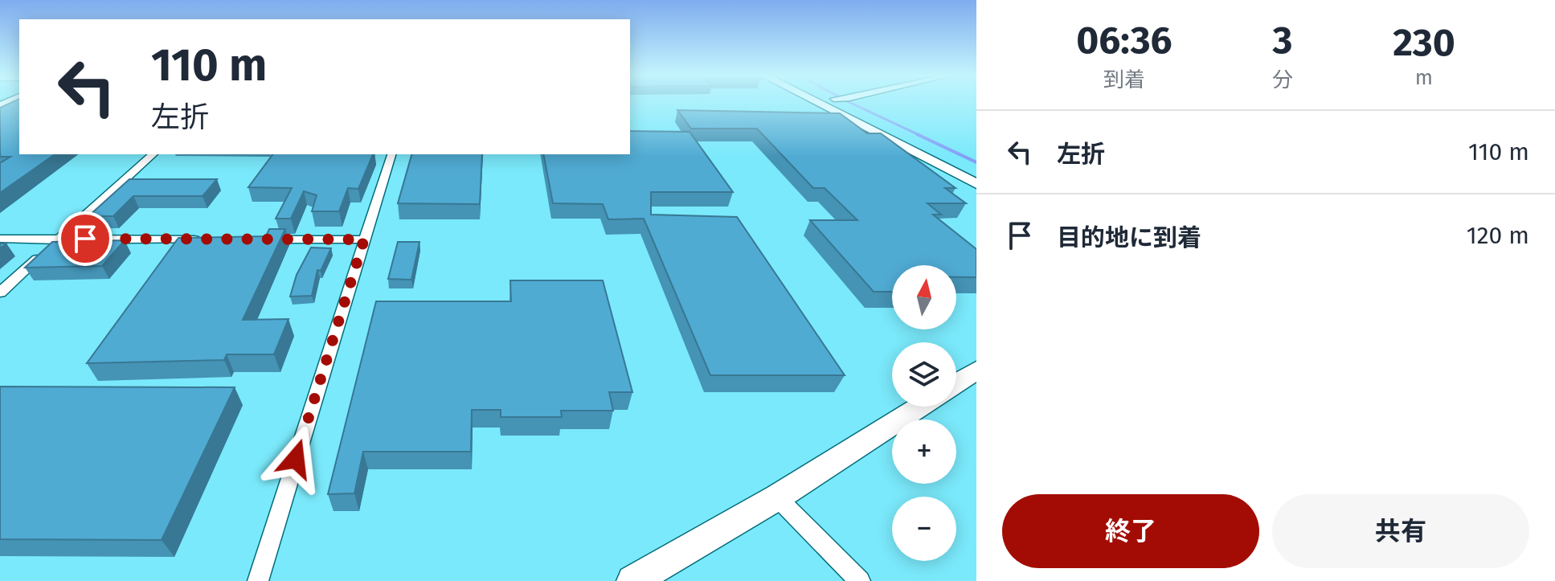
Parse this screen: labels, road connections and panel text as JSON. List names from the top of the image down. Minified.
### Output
{"north":"top","page":{"eta":["06:36","到着","3","分","230","m"],"turn":["110 m","左折"],"list":[{"name":"左折","value":"110 m"},{"name":"目的地に到着","value":"120 m"}],"map_buttons":["+","−"],"buttons":["終了","共有"]}}
